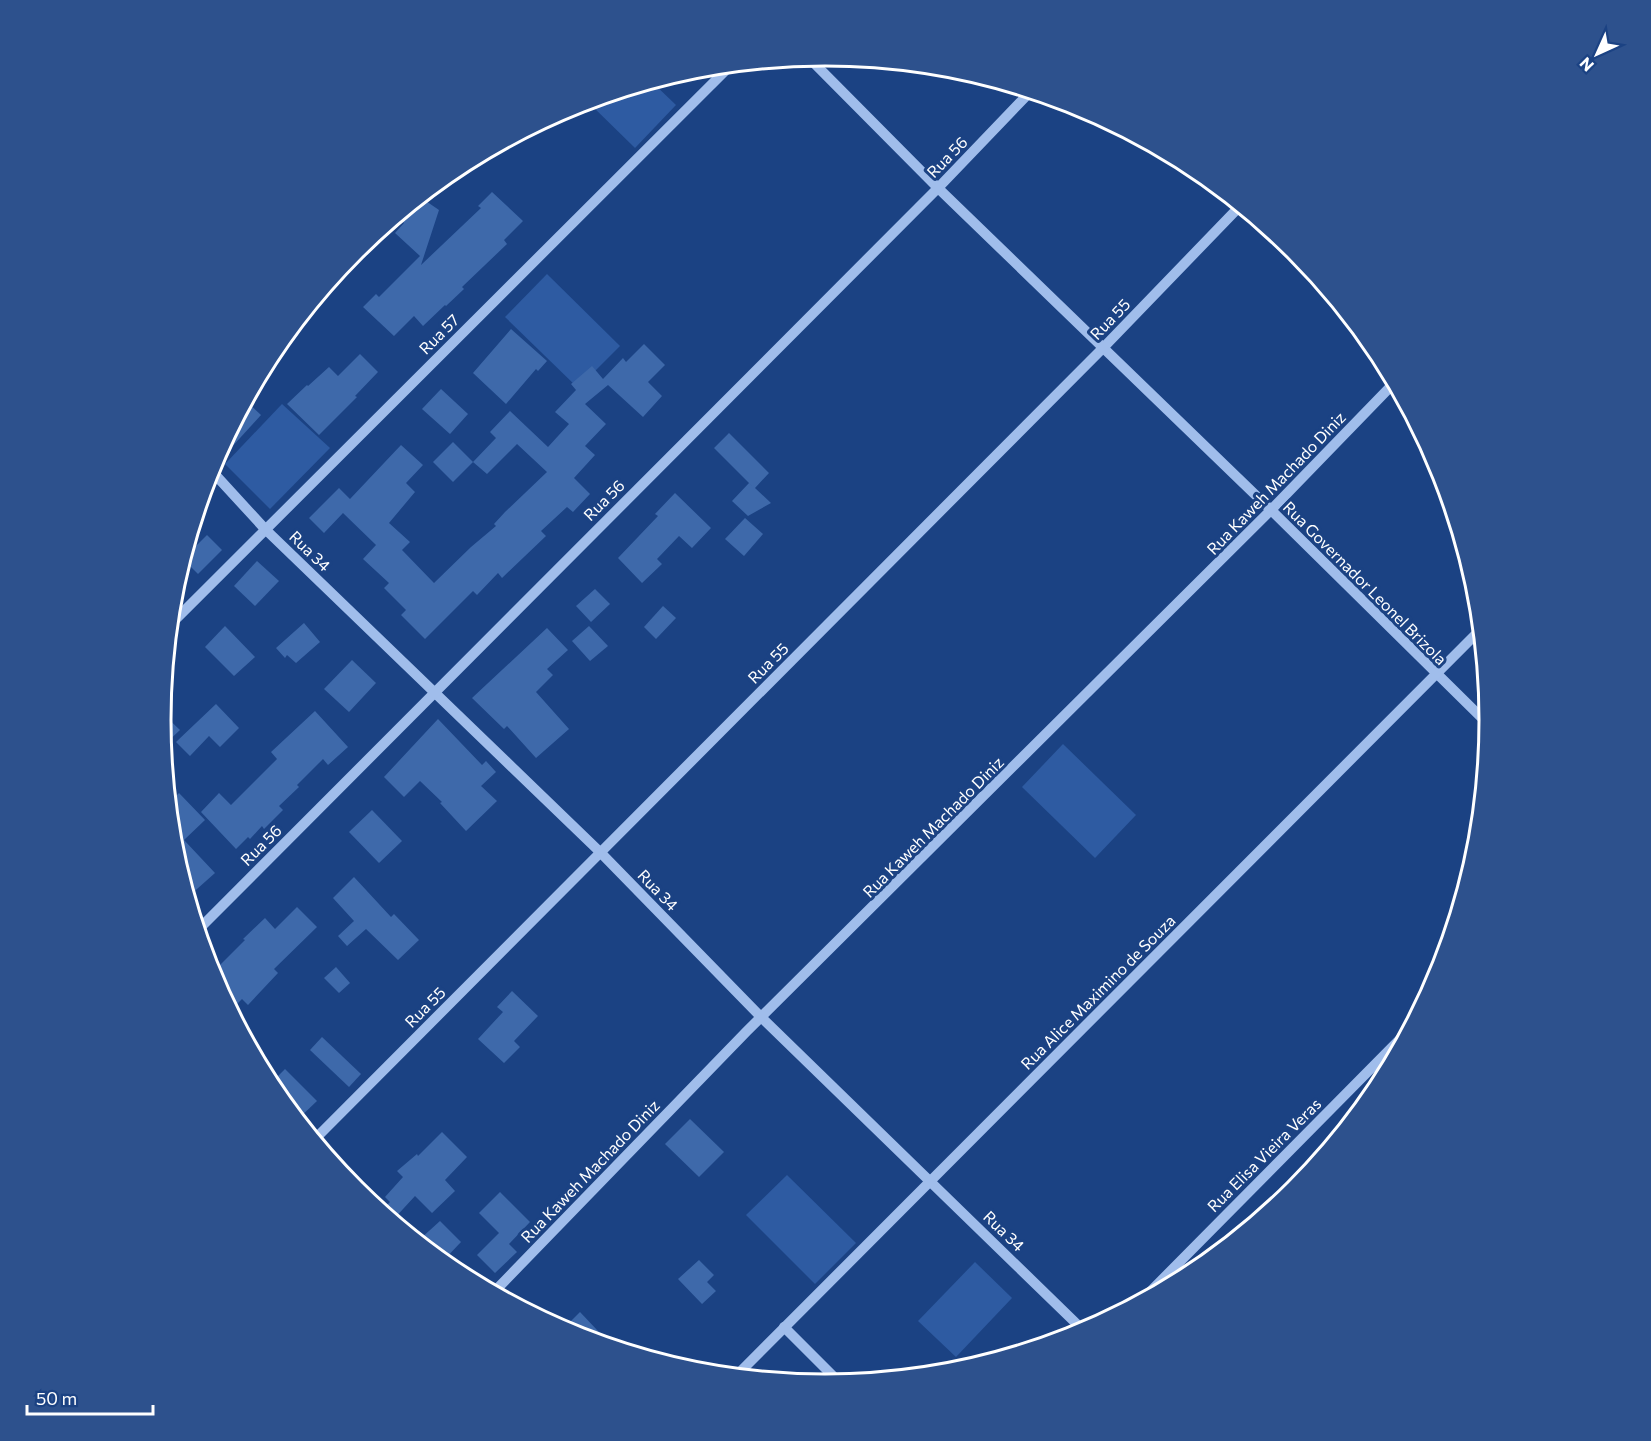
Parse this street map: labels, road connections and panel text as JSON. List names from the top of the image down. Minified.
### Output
{"streets":{"street":["Rua 56","Rua 55","Rua 57","Rua Kaweh Machado Diniz","Rua 34","Rua Governador Leonel Brizola","Rua Alice Maximino de Souza","Rua Elisa Vieira Veras"]},"crossings":[["Rua 56","Rua 34"],["Rua 56","Rua Governador Leonel Brizola"],["Rua 55","Rua 34"],["Rua 55","Rua Governador Leonel Brizola"],["Rua 57","Rua 34"],["Rua Kaweh Machado Diniz","Rua 34"],["Rua Kaweh Machado Diniz","Rua Governador Leonel Brizola"],["Rua 34","Rua Alice Maximino de Souza"],["Rua Governador Leonel Brizola","Rua Alice Maximino de Souza"]],"scale_bar":"50 m","north":"bottom left"}
